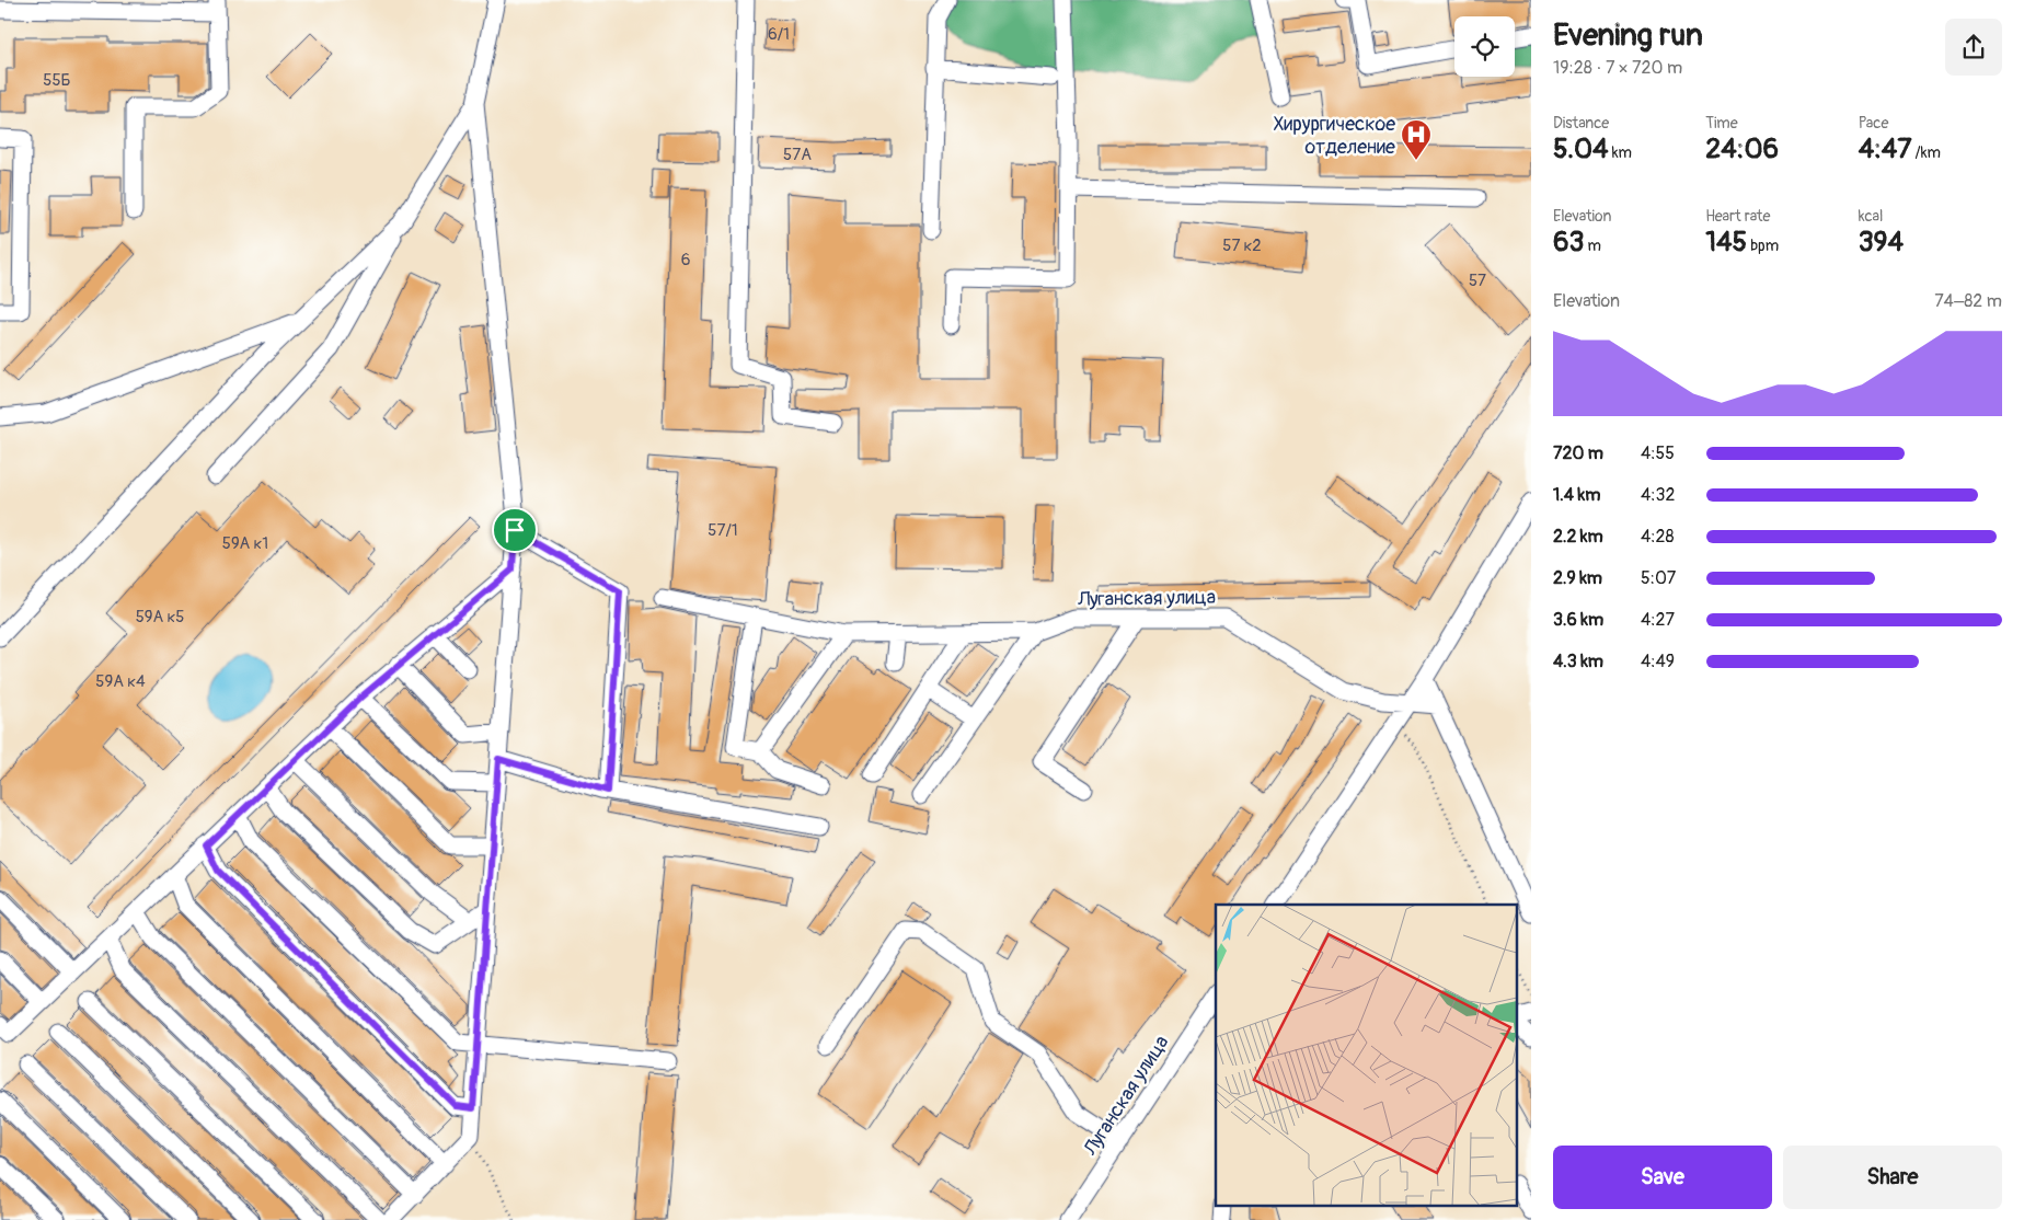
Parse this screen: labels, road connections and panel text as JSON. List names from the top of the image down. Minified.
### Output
{"streets":{"street":["Луганская улица"]},"places":{"hospital":["Хирургическое отделение"]},"house_numbers":["6/1","55Б","57А","57 к2","6","57","57/1","59А к1","59А к5","59А к4"],"page":{"heading":["Evening run","19:28 · 7 × 720 m"],"stats":[["Distance","5.04 km"],["Time","24:06"],["Pace","4:47 /km"],["Elevation","63 m"],["Heart rate","145 bpm"],["kcal","394"]],"chart":["Elevation","74–82 m"],"list":[{"name":"720 m","note":"4:55"},{"name":"1.4 km","note":"4:32"},{"name":"2.2 km","note":"4:28"},{"name":"2.9 km","note":"5:07"},{"name":"3.6 km","note":"4:27"},{"name":"4.3 km","note":"4:49"}],"buttons":["Save","Share"]}}
